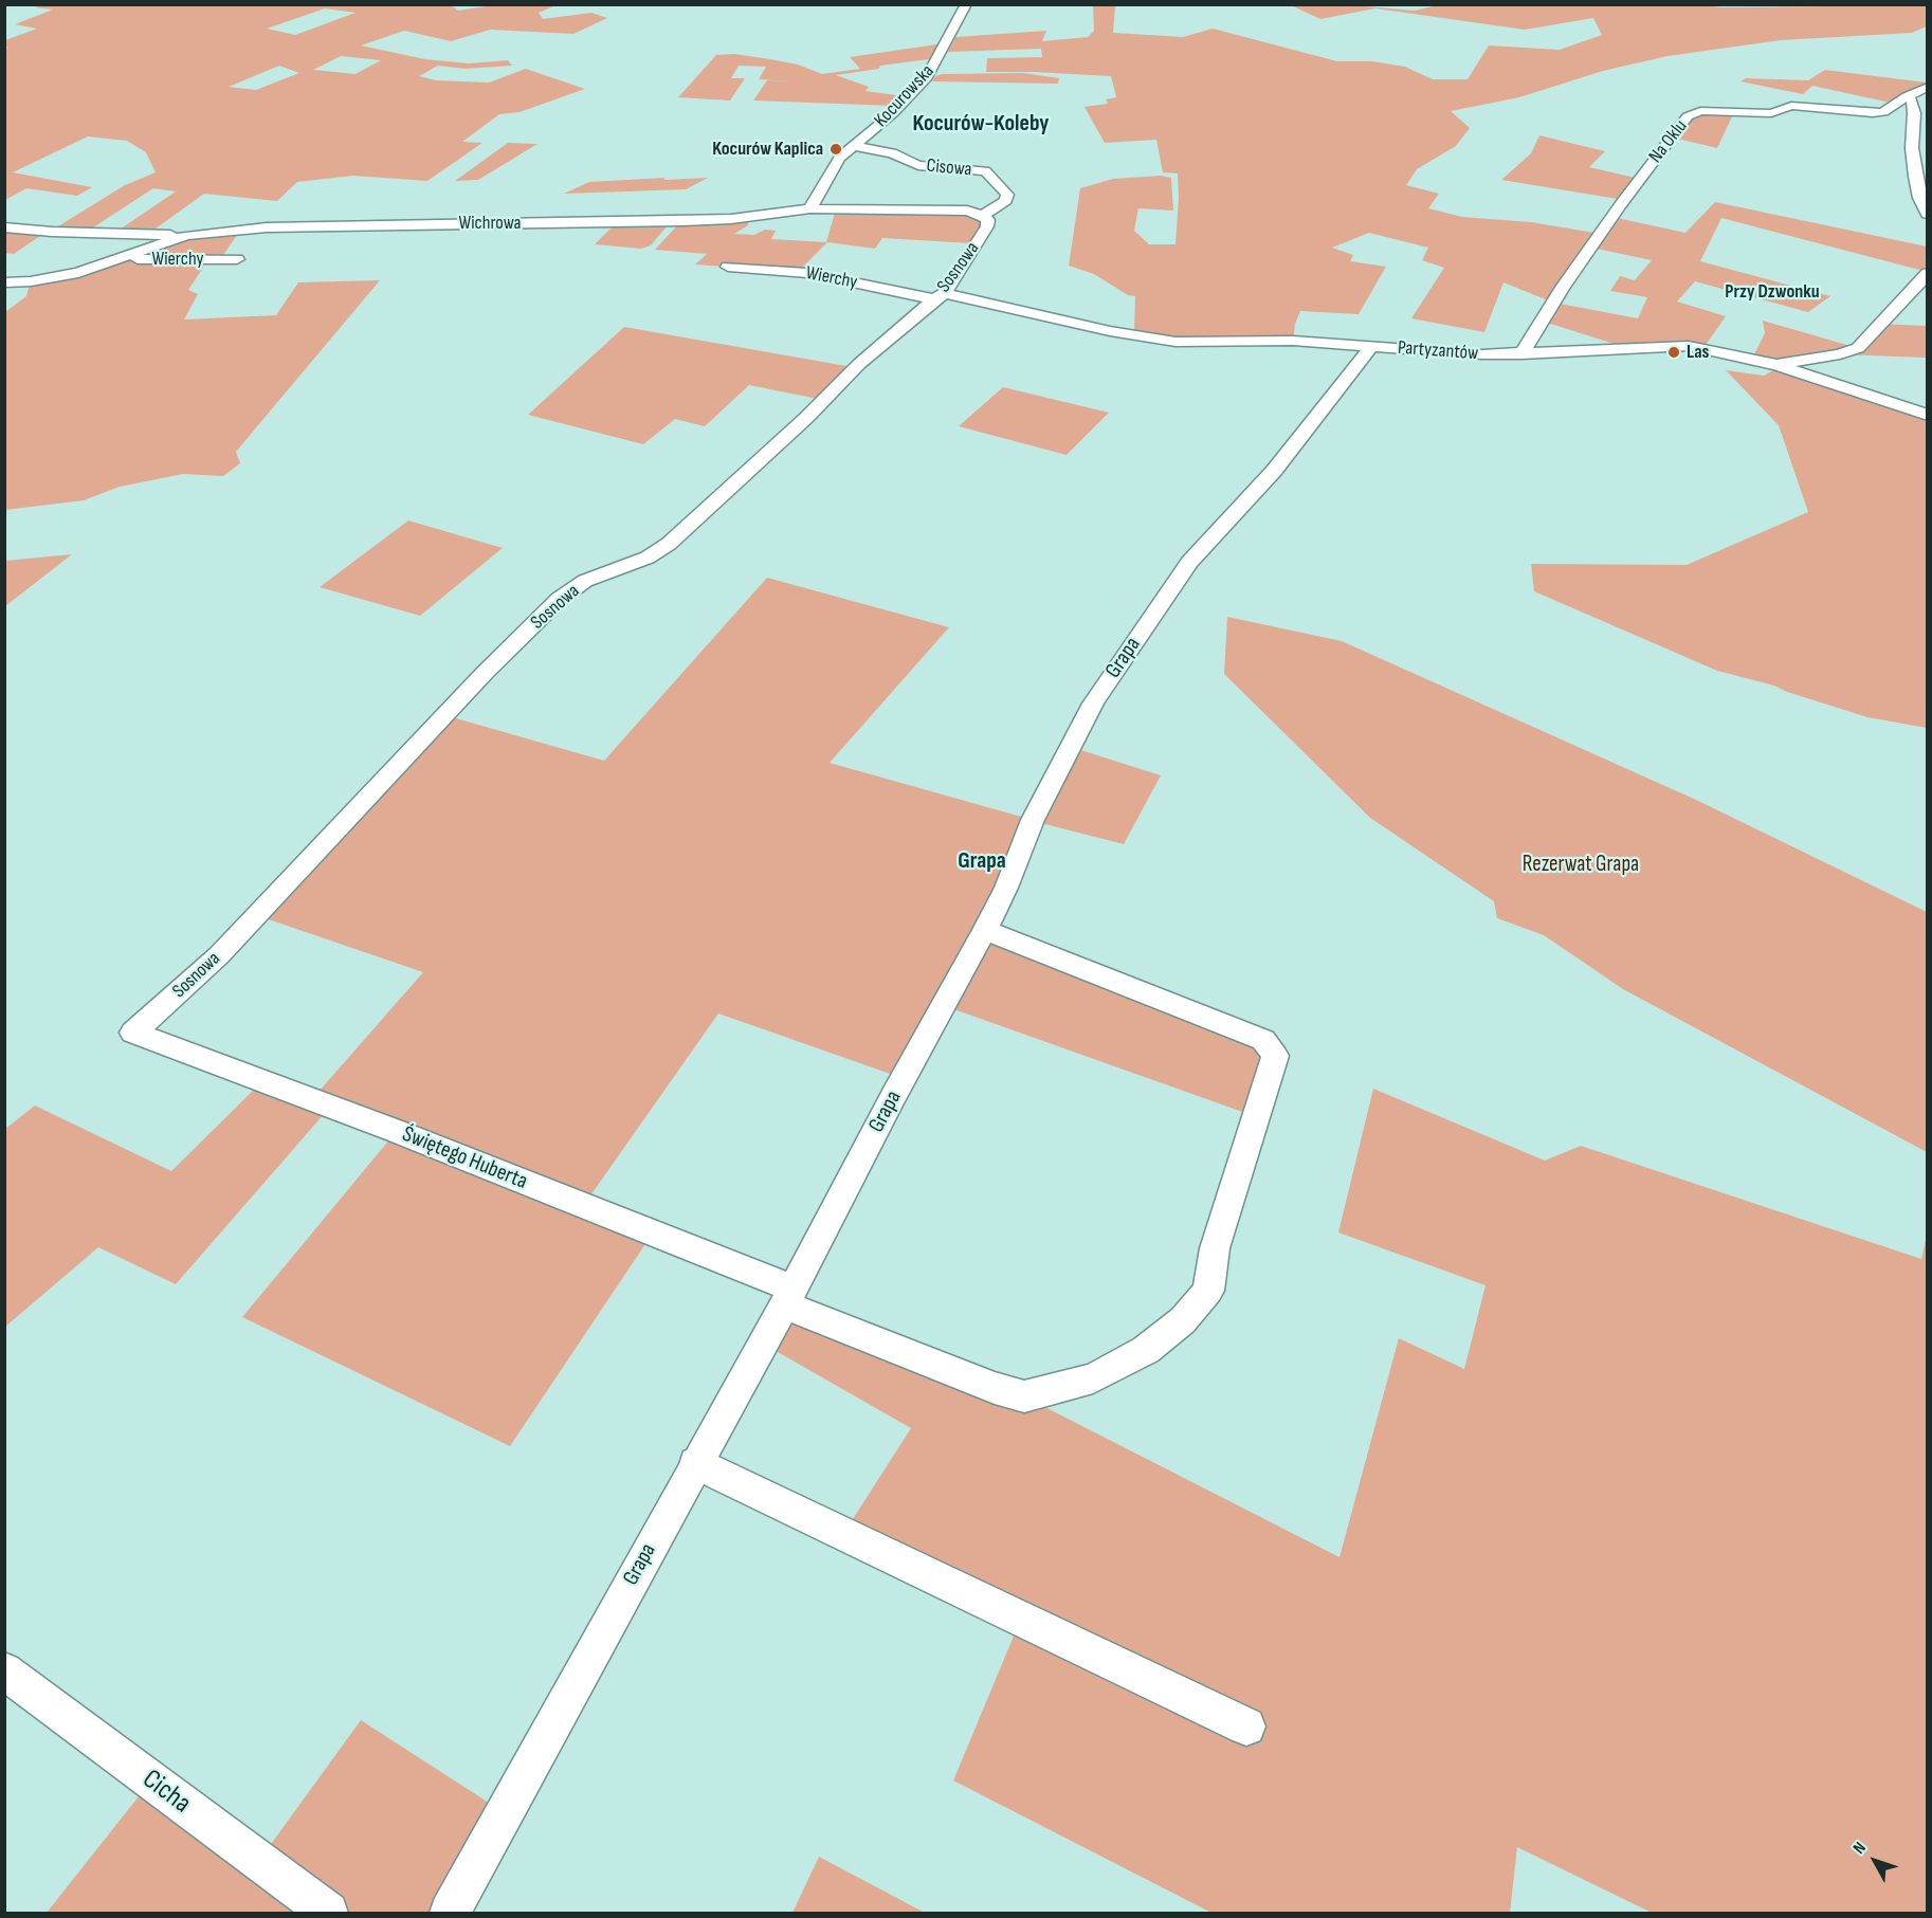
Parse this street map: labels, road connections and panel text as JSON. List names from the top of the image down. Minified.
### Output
{"streets":{"street":["Kocurowska","Na Oklu","Cisowa","Wichrowa","Wierchy","Sosnowa","Partyzantów","Grapa","Świętego Huberta","Cicha"]},"crossings":[["Kocurowska","Cisowa"],["Kocurowska","Wichrowa"],["Na Oklu","Partyzantów"],["Cisowa","Wichrowa"],["Cisowa","Sosnowa"],["Wichrowa","Wierchy"],["Wichrowa","Sosnowa"],["Wierchy","Sosnowa"],["Wierchy","Partyzantów"],["Sosnowa","Partyzantów"],["Sosnowa","Świętego Huberta"],["Partyzantów","Grapa"],["Grapa","Świętego Huberta"]],"districts":["Kocurów-Koleby","Przy Dzwonku","Grapa"],"parks":["Rezerwat Grapa"],"places":["Kocurów Kaplica","Las"],"north":"top left"}
